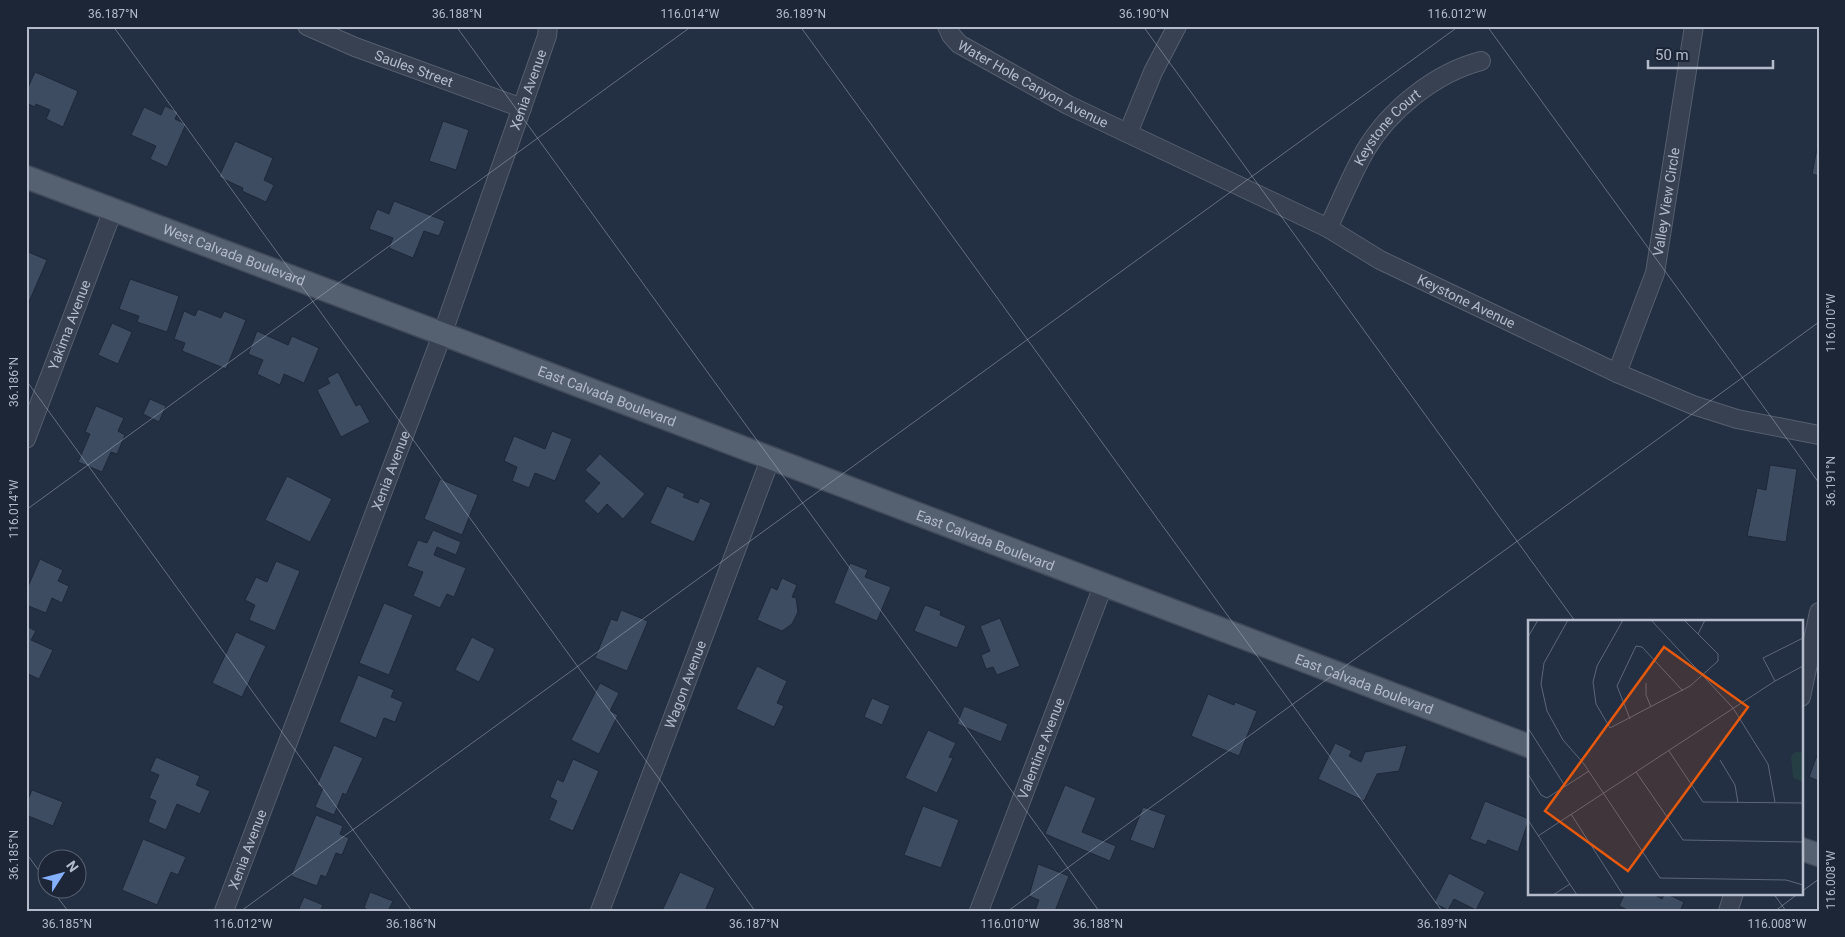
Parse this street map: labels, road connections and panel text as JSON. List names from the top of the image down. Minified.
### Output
{"streets":{"main road":["West Calvada Boulevard","East Calvada Boulevard"],"street":["Saules Street","Water Hole Canyon Avenue","Xenia Avenue","Keystone Court","Valley View Circle","Keystone Avenue","Yakima Avenue","Wagon Avenue","Valentine Avenue"]},"crossings":[["Saules Street","Xenia Avenue"],["Water Hole Canyon Avenue","Keystone Avenue"],["Xenia Avenue","West Calvada Boulevard"],["Xenia Avenue","East Calvada Boulevard"],["Keystone Court","Keystone Avenue"],["Valley View Circle","Keystone Avenue"],["West Calvada Boulevard","Yakima Avenue"],["West Calvada Boulevard","East Calvada Boulevard"],["East Calvada Boulevard","Wagon Avenue"],["East Calvada Boulevard","Valentine Avenue"]],"scale_bar":"50 m","north":"top right","coordinates":["36.187°N","36.188°N","116.014°W","36.189°N","36.190°N","116.012°W","116.010°W","36.186°N","36.191°N","36.185°N","116.008°W"]}
